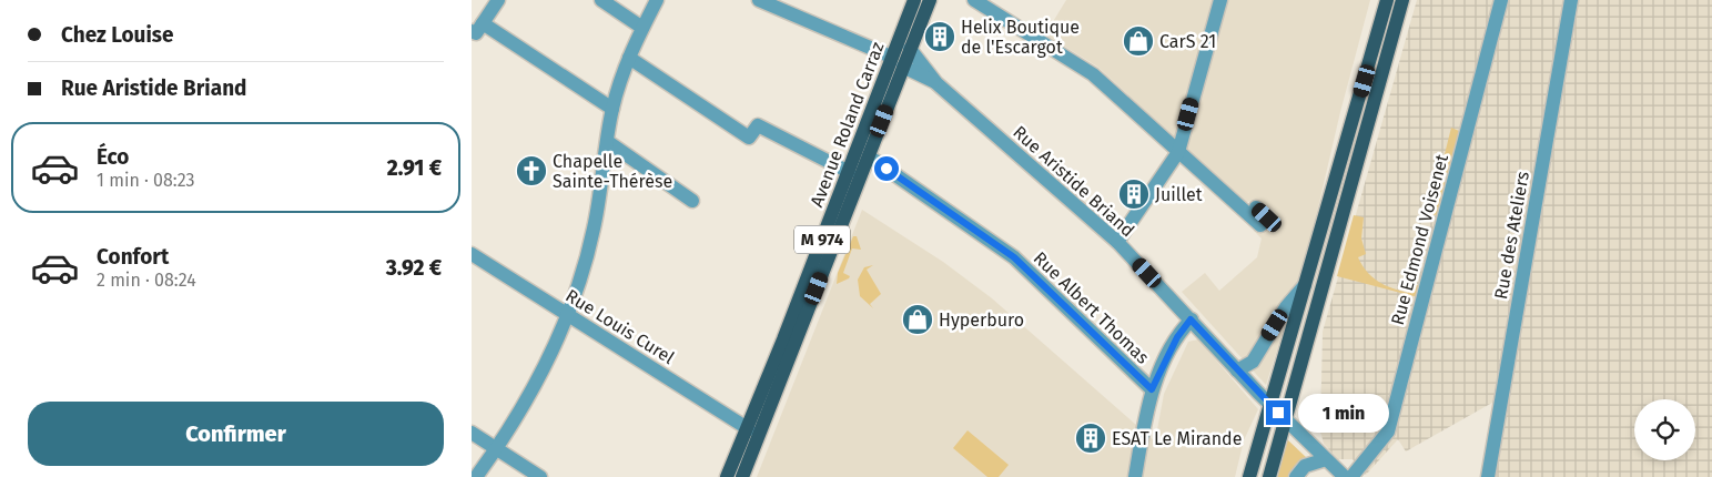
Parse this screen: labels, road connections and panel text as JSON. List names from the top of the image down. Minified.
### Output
{"streets":{"main road":["Avenue Roland Carraz","M 974"],"street":["Rue Aristide Briand","Rue des Ateliers","Rue Edmond Voisenet","Rue Albert Thomas","Rue Louis Curel"]},"crossings":[["Avenue Roland Carraz","Rue Aristide Briand"],["Avenue Roland Carraz","Rue Albert Thomas"],["Avenue Roland Carraz","Rue Louis Curel"]],"places":{"building":["Helix Boutique de l'Escargot","Juillet","ESAT Le Mirande"],"shop":["CarS 21","Hyperburo"],"church":["Chapelle Sainte-Thérèse"]},"page":{"banner":["Chez Louise","Rue Aristide Briand"],"list":[{"name":"Éco","note":"1 min · 08:23","value":"2.91 €"},{"name":"Confort","note":"2 min · 08:24","value":"3.92 €"}],"buttons":"Confirmer","bubble":"1 min"}}
